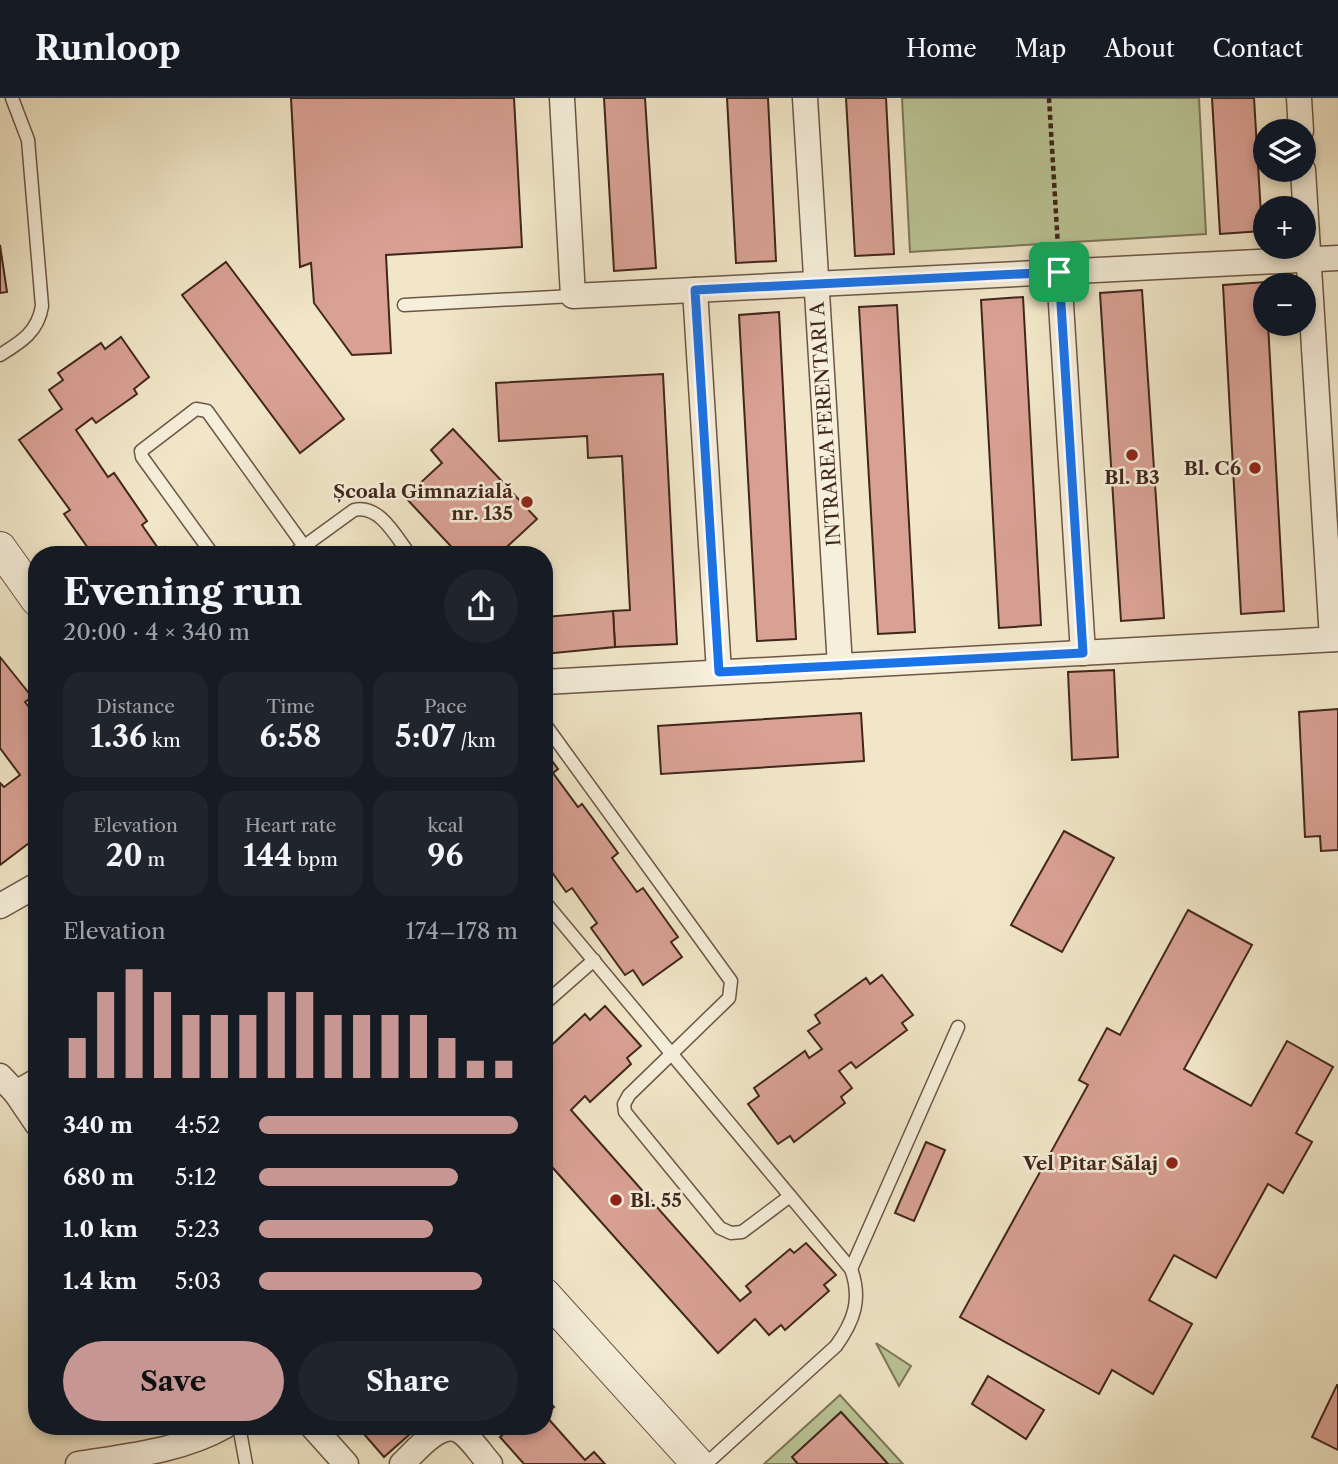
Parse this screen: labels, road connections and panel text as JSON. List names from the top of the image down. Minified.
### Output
{"streets":{"street":["INTRAREA FERENTARI A"]},"places":["Bl. B3","Bl. C6","Școala Gimnazială nr. 135","Vel Pitar Sălaj","Bl. 55"],"page":{"header":"Runloop","nav":["Home","Map","About","Contact"],"map_buttons":["+","−"],"heading":["Evening run","20:00 · 4 × 340 m"],"stats":[["Distance","1.36 km"],["Time","6:58"],["Pace","5:07 /km"],["Elevation","20 m"],["Heart rate","144 bpm"],["kcal","96"]],"chart":["Elevation","174–178 m"],"list":[{"name":"340 m","note":"4:52"},{"name":"680 m","note":"5:12"},{"name":"1.0 km","note":"5:23"},{"name":"1.4 km","note":"5:03"}],"buttons":["Save","Share"]}}
